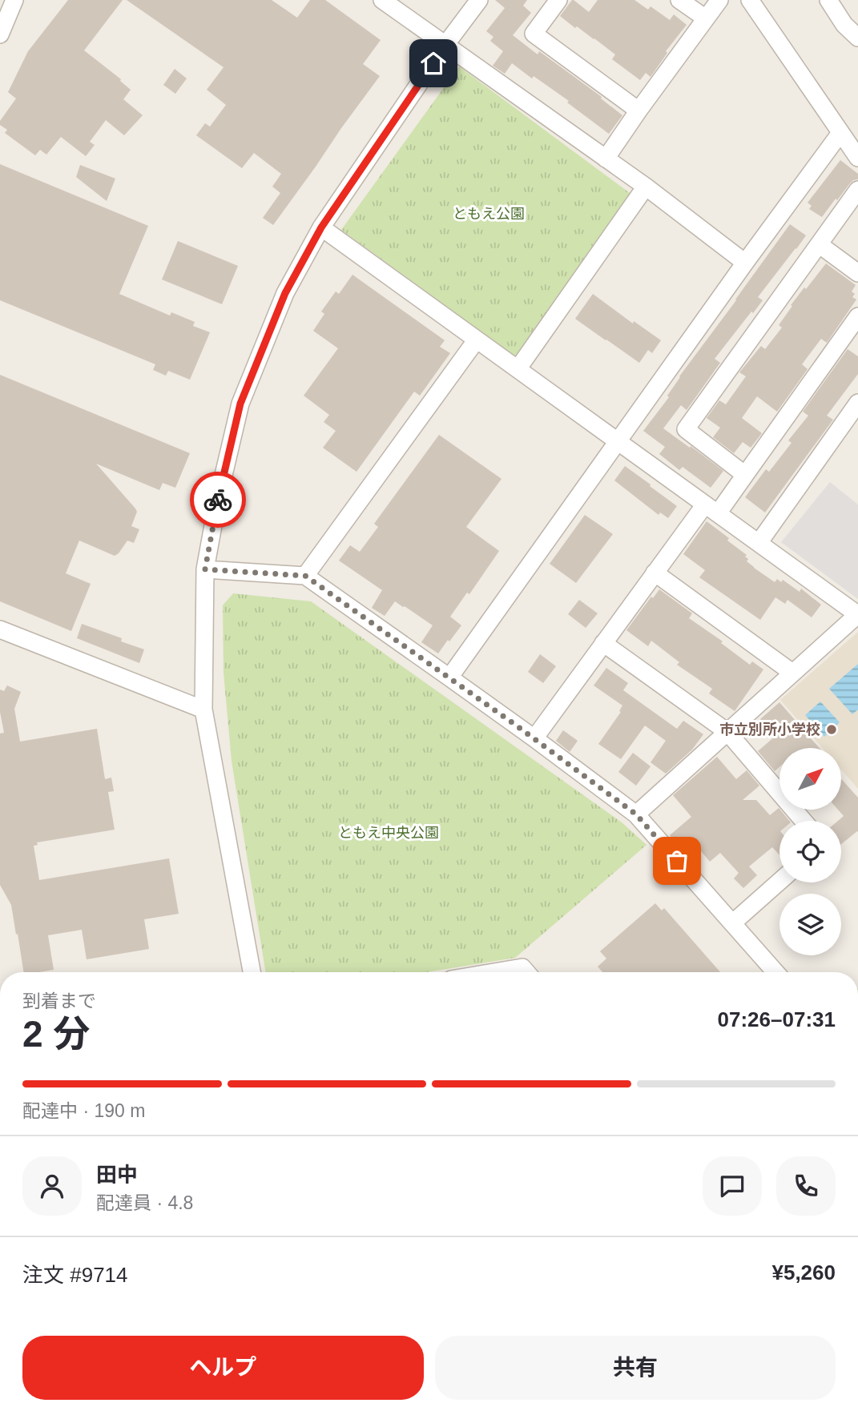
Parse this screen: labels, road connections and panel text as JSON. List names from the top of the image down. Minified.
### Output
{"parks":["ともえ公園","ともえ中央公園"],"places":["市立別所小学校"],"north":"top right","page":{"heading":["2 分","到着まで","07:26–07:31"],"panel":["田中","配達員 · 4.8","注文 #9714","¥5,260"],"bar":"配達中 · 190 m","buttons":["ヘルプ","共有"]}}
